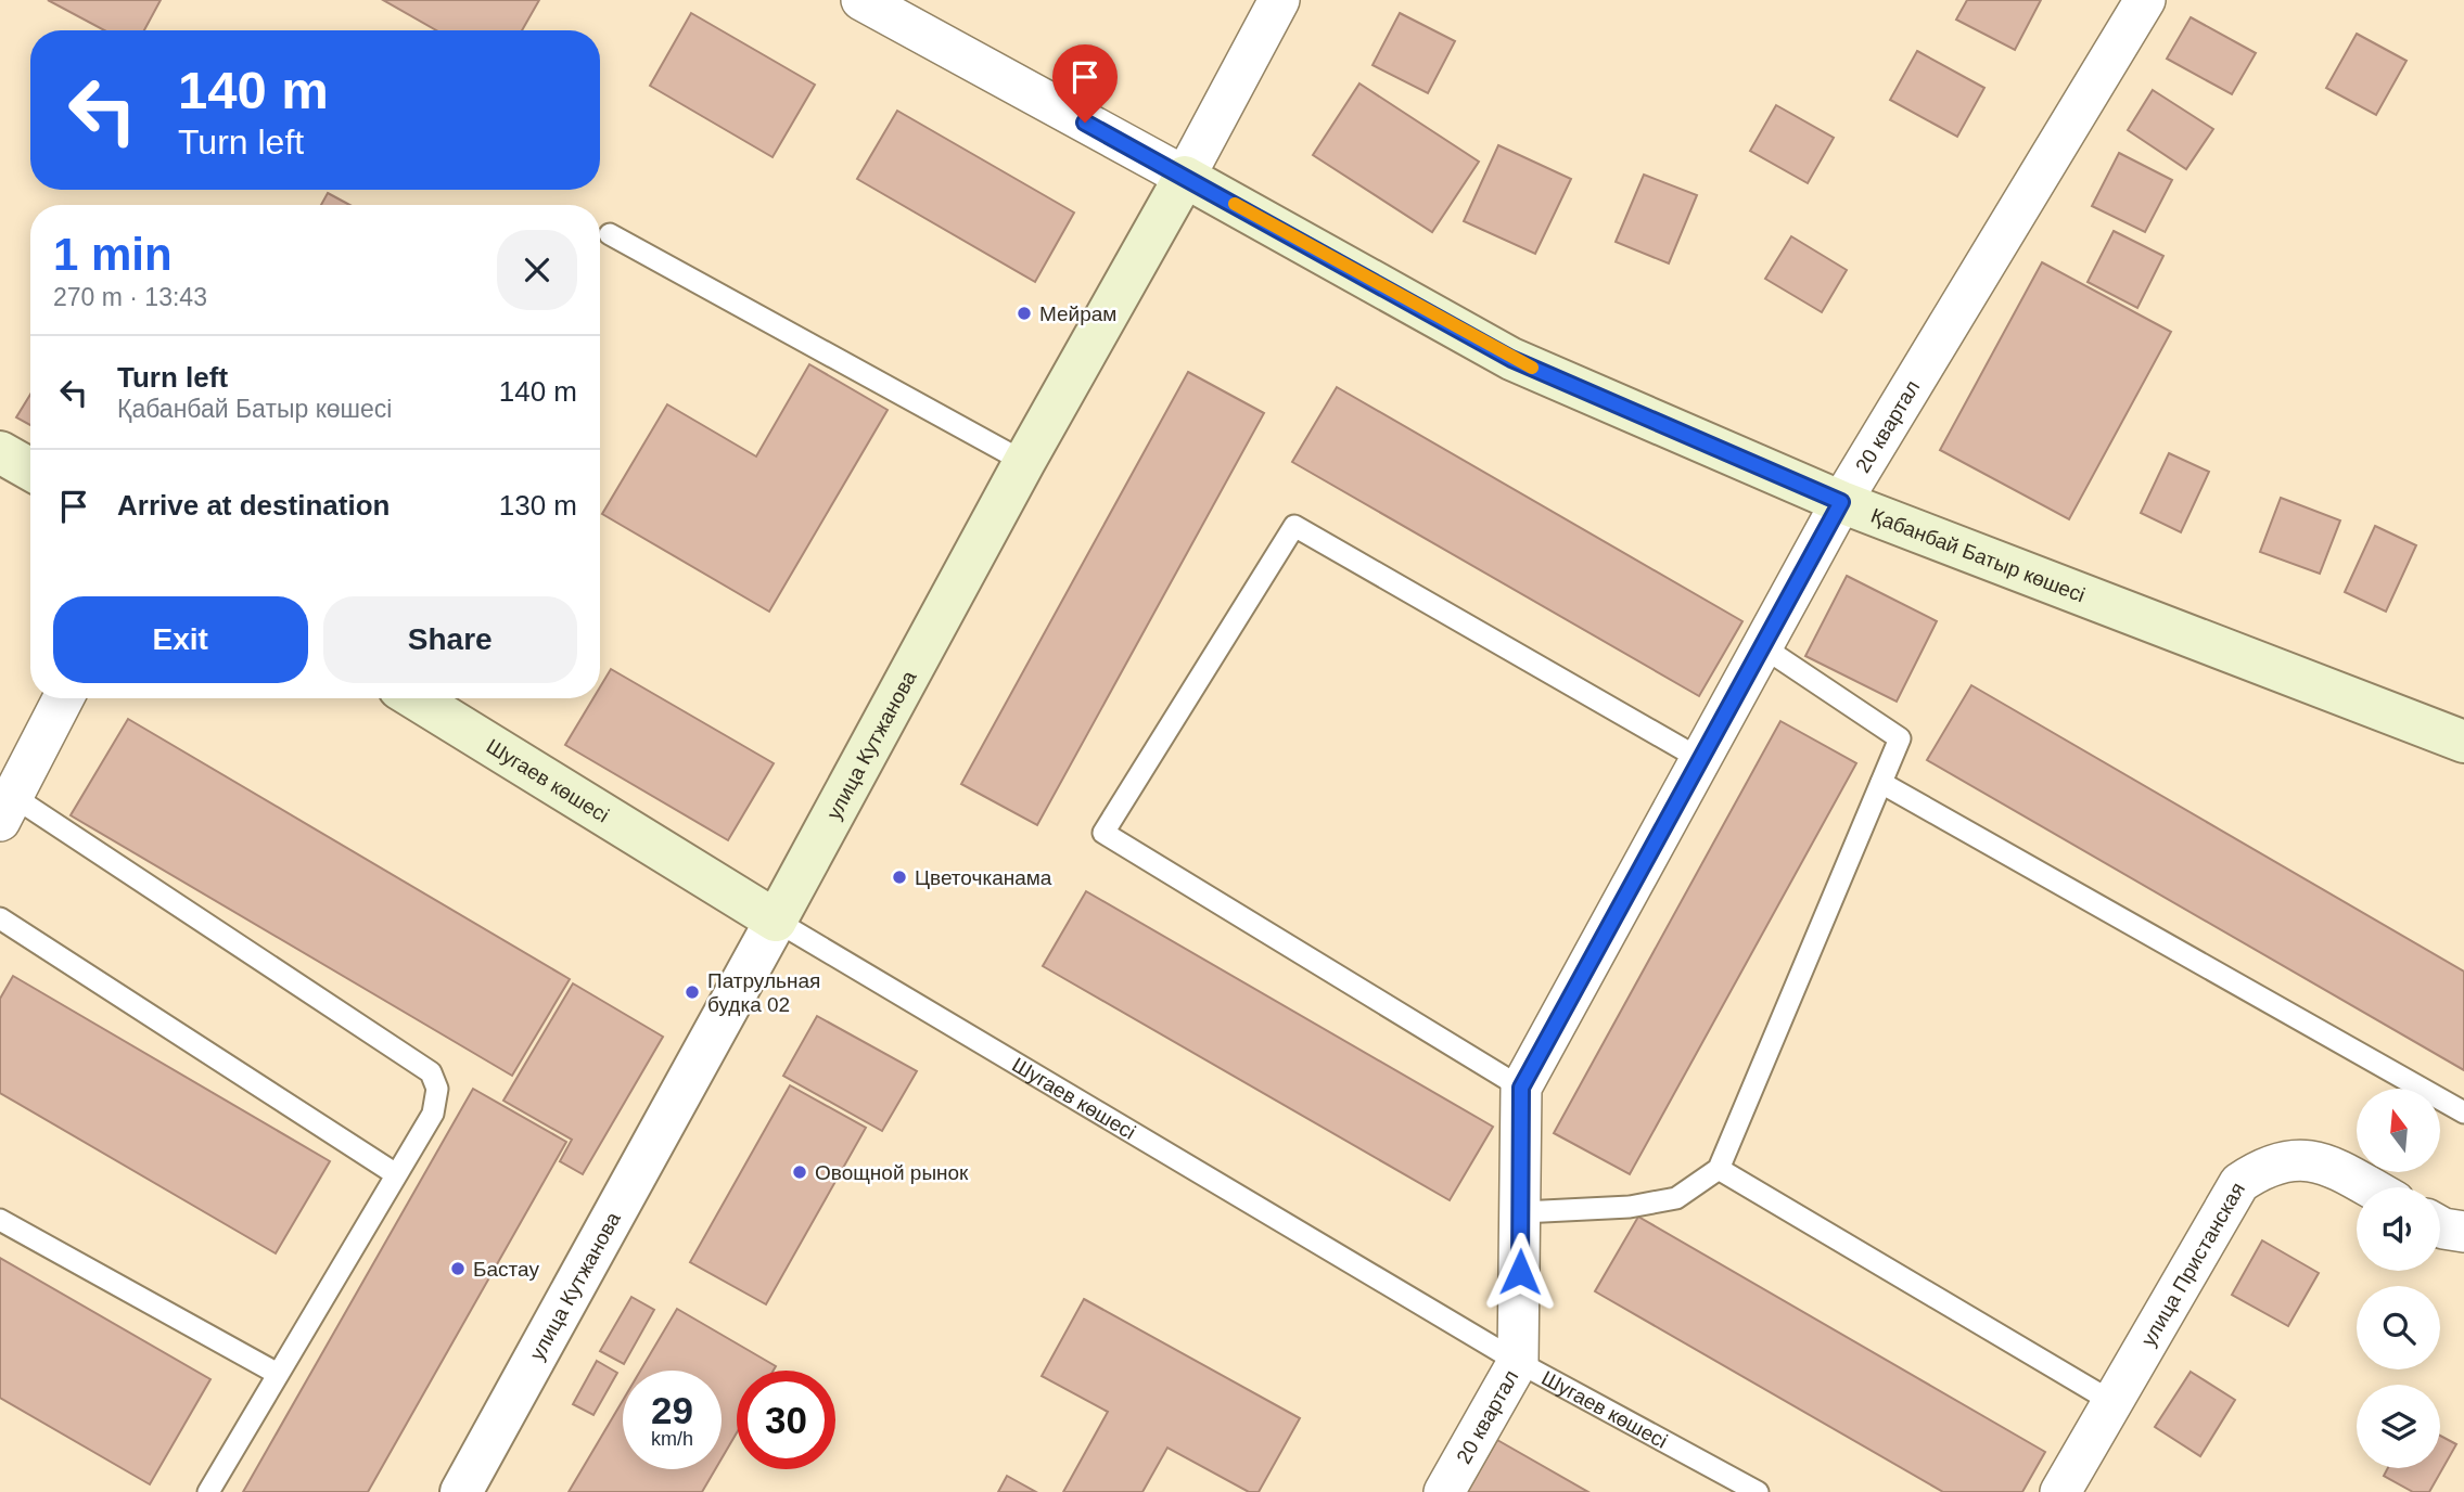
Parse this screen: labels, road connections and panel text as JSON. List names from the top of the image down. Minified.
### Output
{"streets":{"main road":["Қабанбай Батыр көшесі","улица Кутжанова","Шугаев көшесі"],"street":["20 квартал","улица Пристанская"]},"crossings":[["20 квартал","Қабанбай Батыр көшесі"],["20 квартал","Шугаев көшесі"],["Қабанбай Батыр көшесі","улица Кутжанова"],["улица Кутжанова","Шугаев көшесі"]],"places":["Мейрам","Цветочканама","Патрульная будка 02","Овощной рынок","Бастау"],"north":"top","page":{"turn":["140 m","Turn left"],"heading":["1 min","270 m · 13:43"],"list":[{"name":"Turn left","note":"Қабанбай Батыр көшесі","value":"140 m"},{"name":"Arrive at destination","value":"130 m"}],"buttons":["Exit","Share"],"speed":"29 km/h","limit":"30"}}
